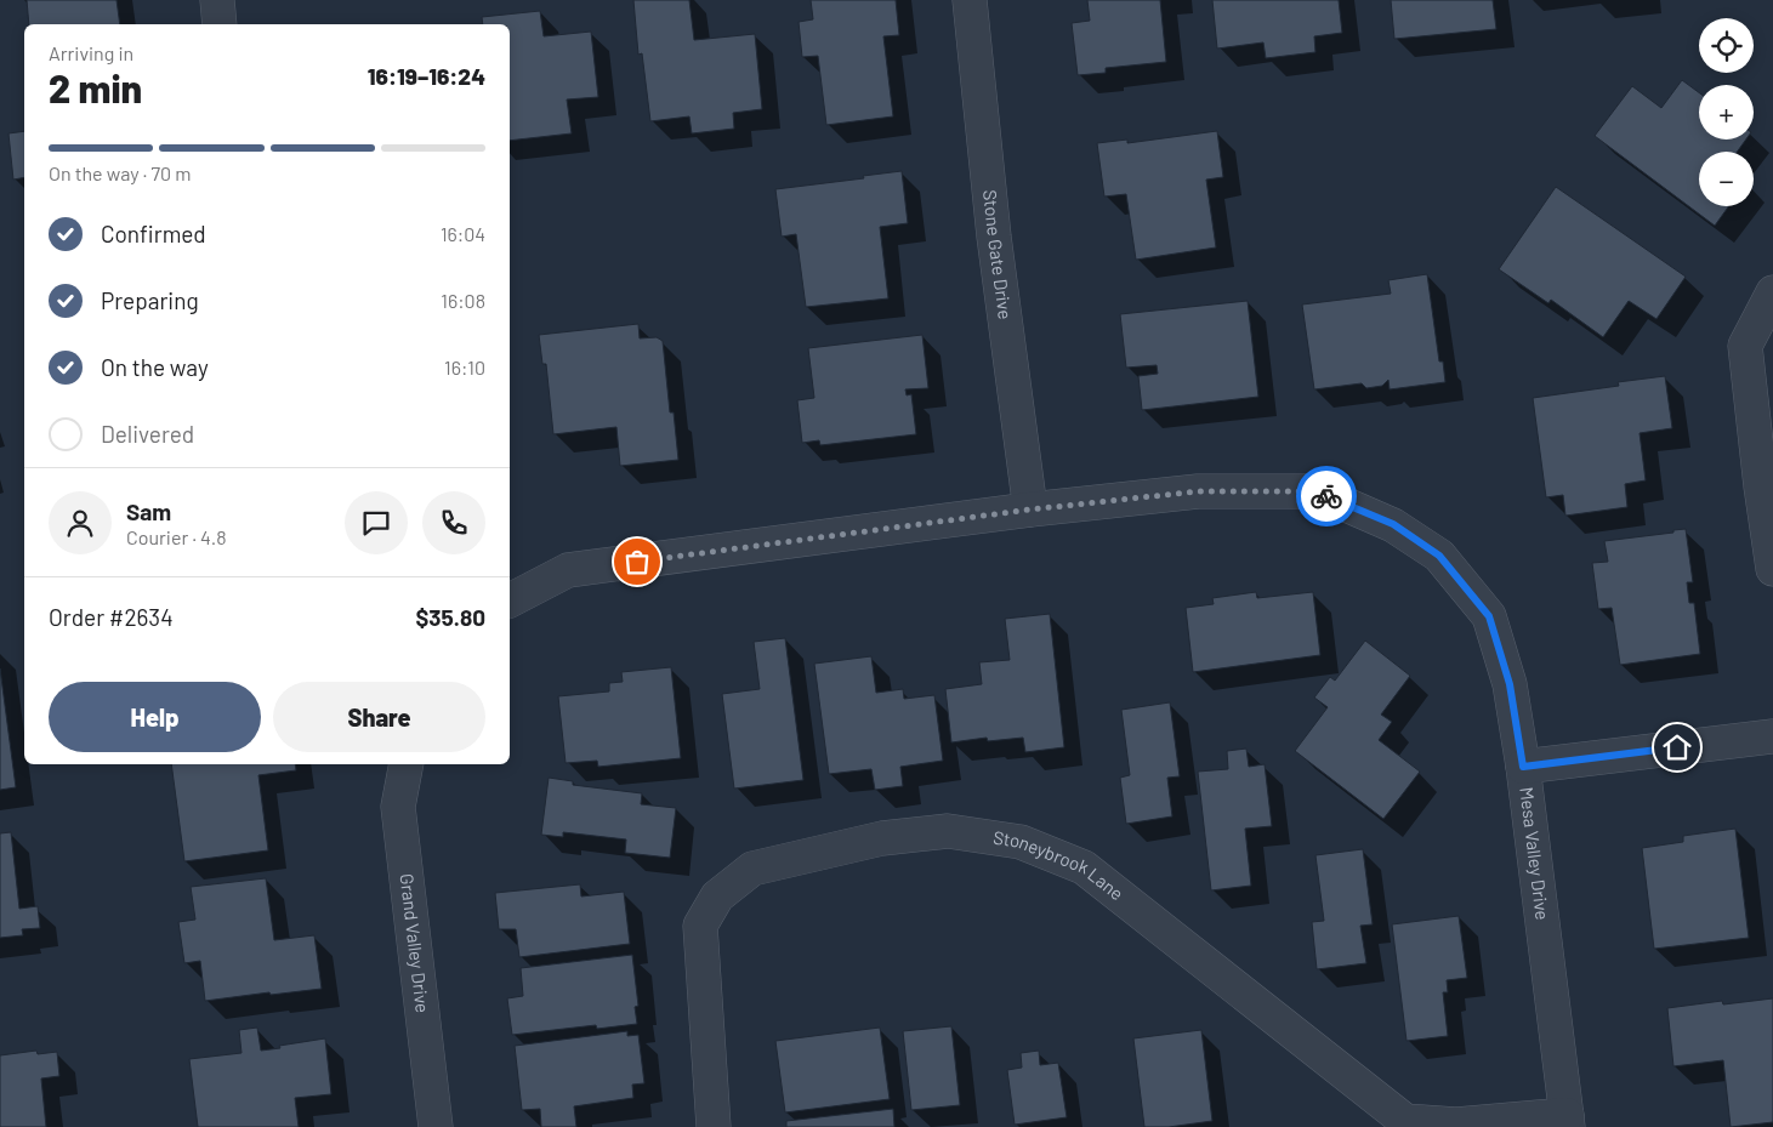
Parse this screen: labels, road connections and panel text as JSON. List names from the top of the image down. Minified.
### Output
{"streets":{"street":["Stone Gate Drive","Mesa Valley Drive","Stoneybrook Lane","Grand Valley Drive"]},"crossings":[["Stone Gate Drive","Mesa Valley Drive"],["Mesa Valley Drive","Stoneybrook Lane"]],"page":{"map_buttons":["+","−"],"heading":["2 min","Arriving in","16:19–16:24"],"panel":["Sam","Courier · 4.8","Order #2634","$35.80"],"bar":"On the way · 70 m","list":[["Confirmed","16:04"],["Preparing","16:08"],["On the way","16:10"],"Delivered"],"buttons":["Help","Share"]}}
